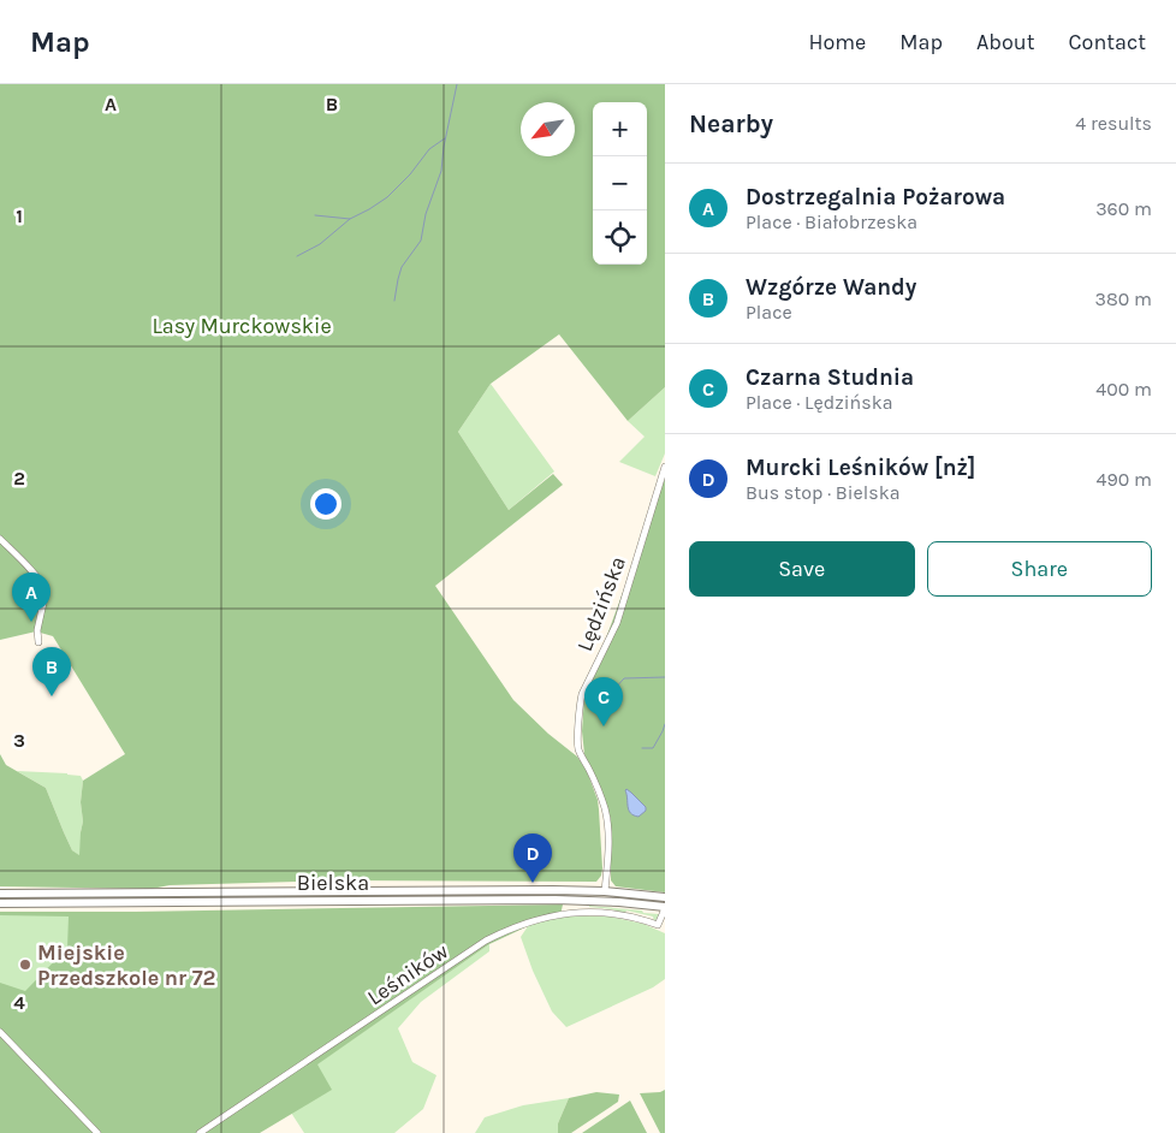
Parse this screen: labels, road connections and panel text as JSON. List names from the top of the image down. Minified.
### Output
{"streets":{"main road":["Bielska"],"street":["Lędzińska","Leśników"]},"crossings":[["Lędzińska","Bielska"],["Bielska","Leśników"]],"parks":["Lasy Murckowskie"],"places":["Miejskie Przedszkole nr 72"],"north":"bottom left","page":{"header":"Map","nav":["Home","Map","About","Contact"],"heading":["Nearby","4 results"],"map_buttons":["+","−"],"list":[{"mark":"A","name":"Dostrzegalnia Pożarowa","note":"Place · Białobrzeska","value":"360 m"},{"mark":"B","name":"Wzgórze Wandy","note":"Place","value":"380 m"},{"mark":"C","name":"Czarna Studnia","note":"Place · Lędzińska","value":"400 m"},{"mark":"D","name":"Murcki Leśników [nż]","note":"Bus stop · Bielska","value":"490 m"}],"buttons":["Save","Share"],"pins":["A","B","C","D"]},"grid":{"columns":["A","B"],"rows":["1","2","3","4"]}}
